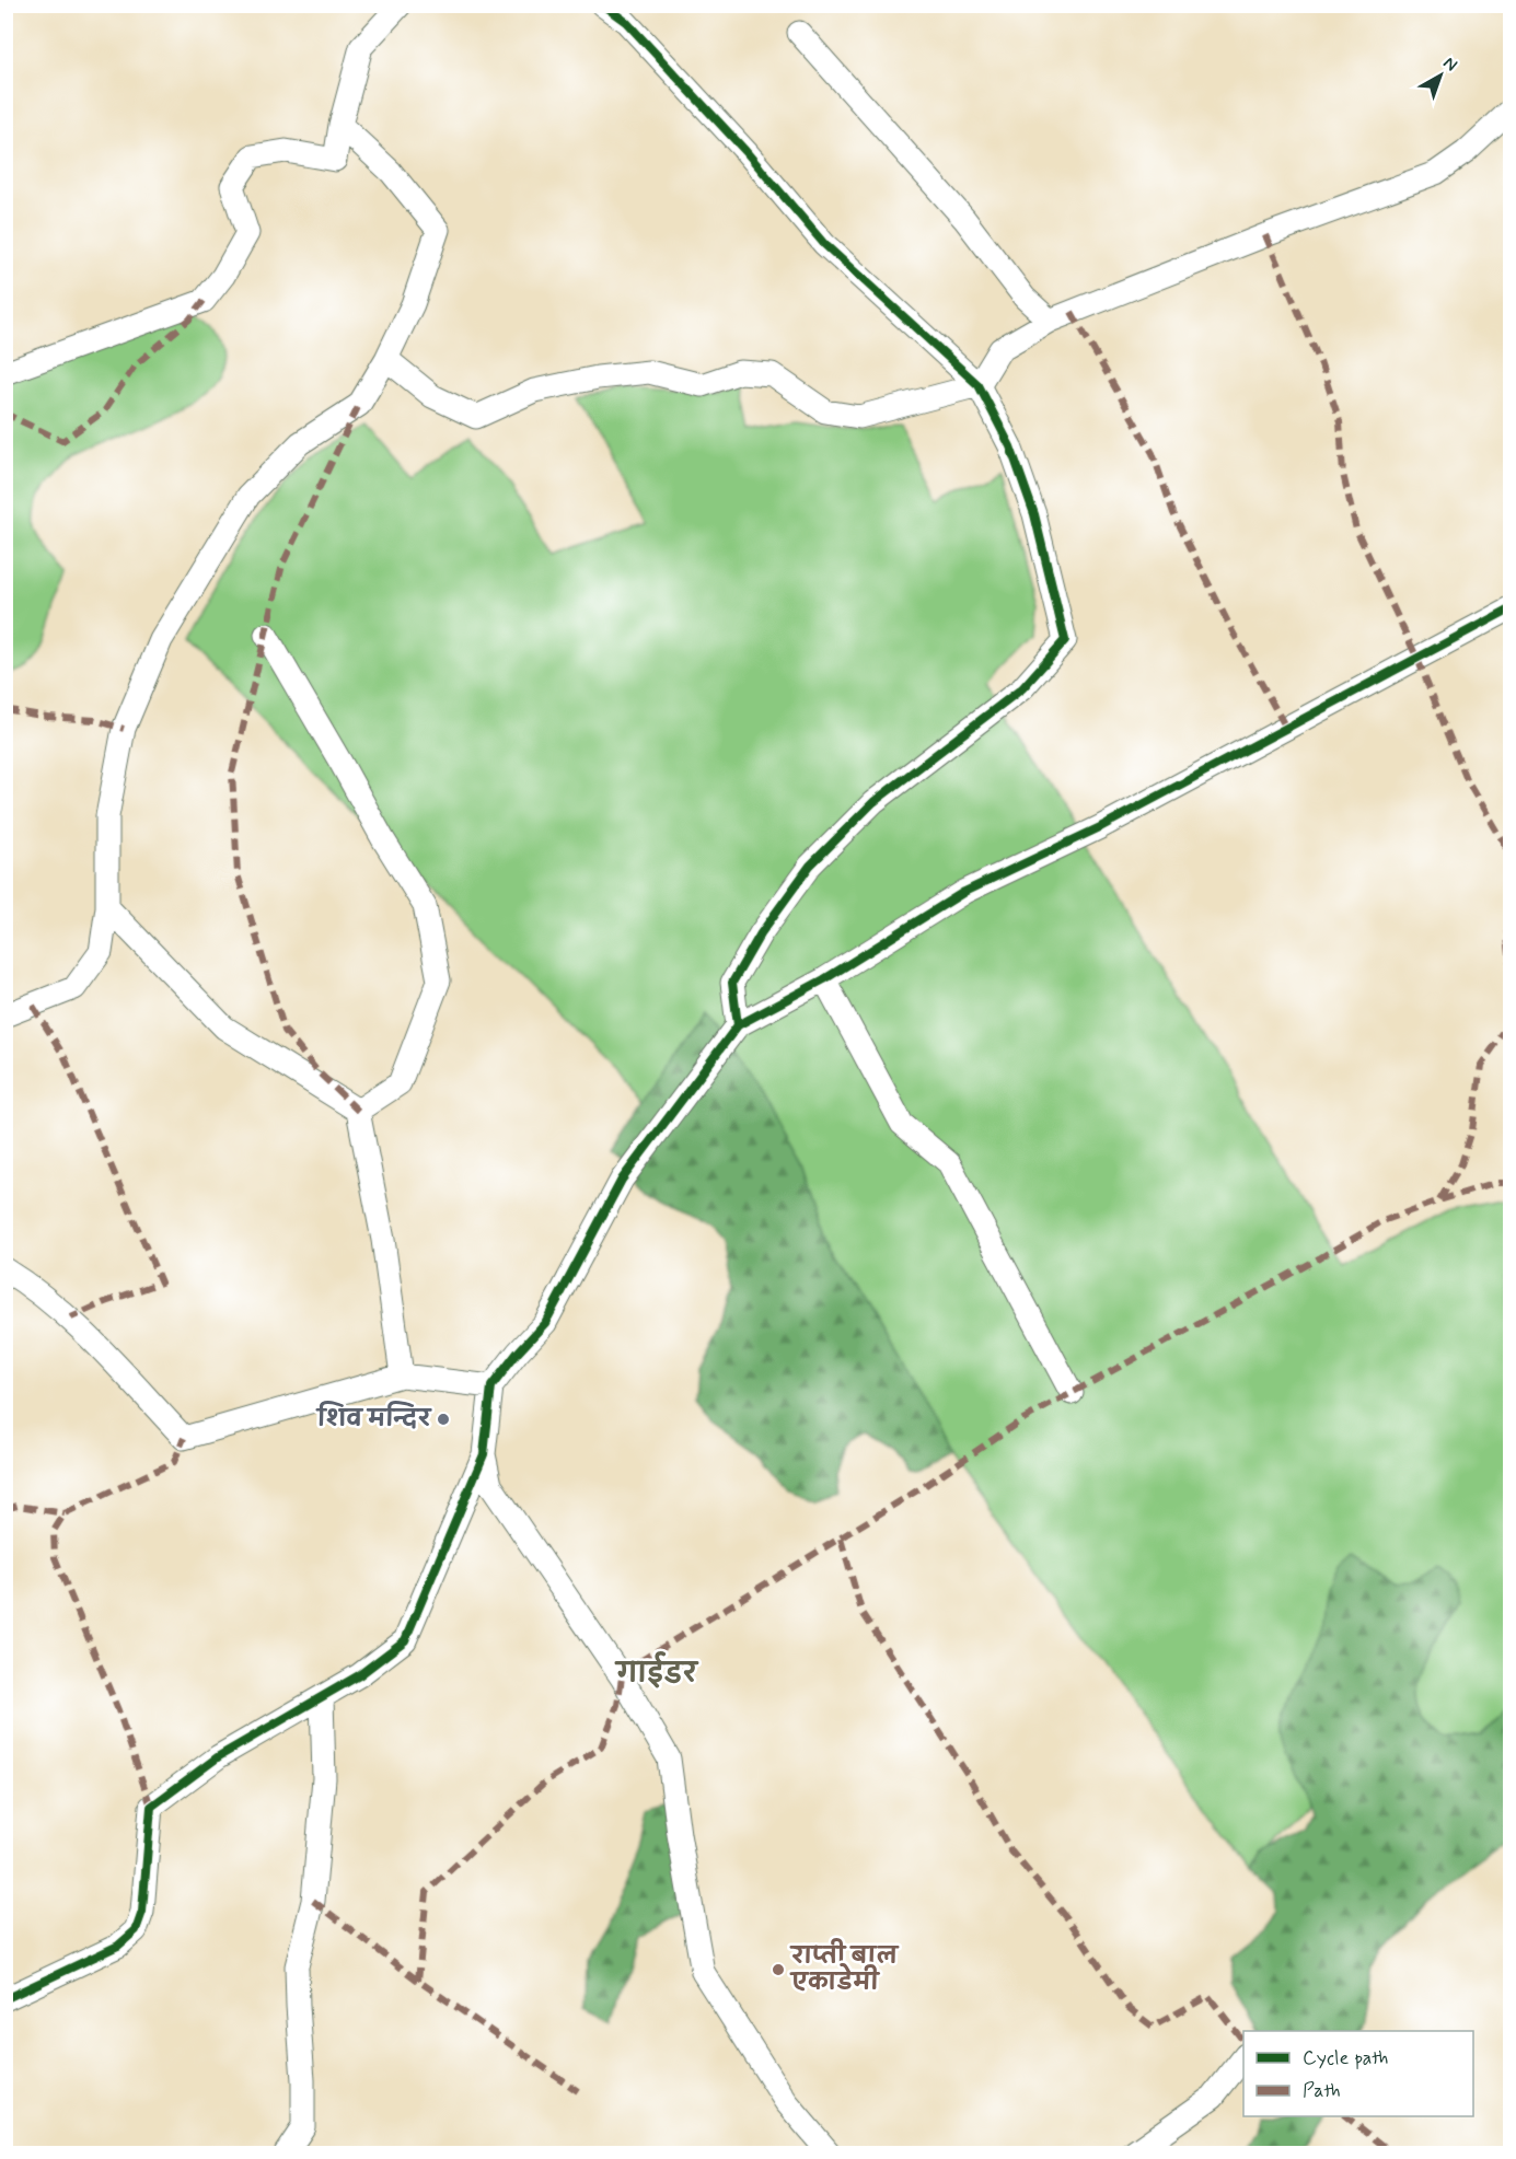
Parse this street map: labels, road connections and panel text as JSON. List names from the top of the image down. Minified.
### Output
{"districts":["गाईडर"],"places":["शिव मन्दिर","राप्ती बाल एकाडेमी"],"legend":["Cycle path","Path"],"north":"top right"}
